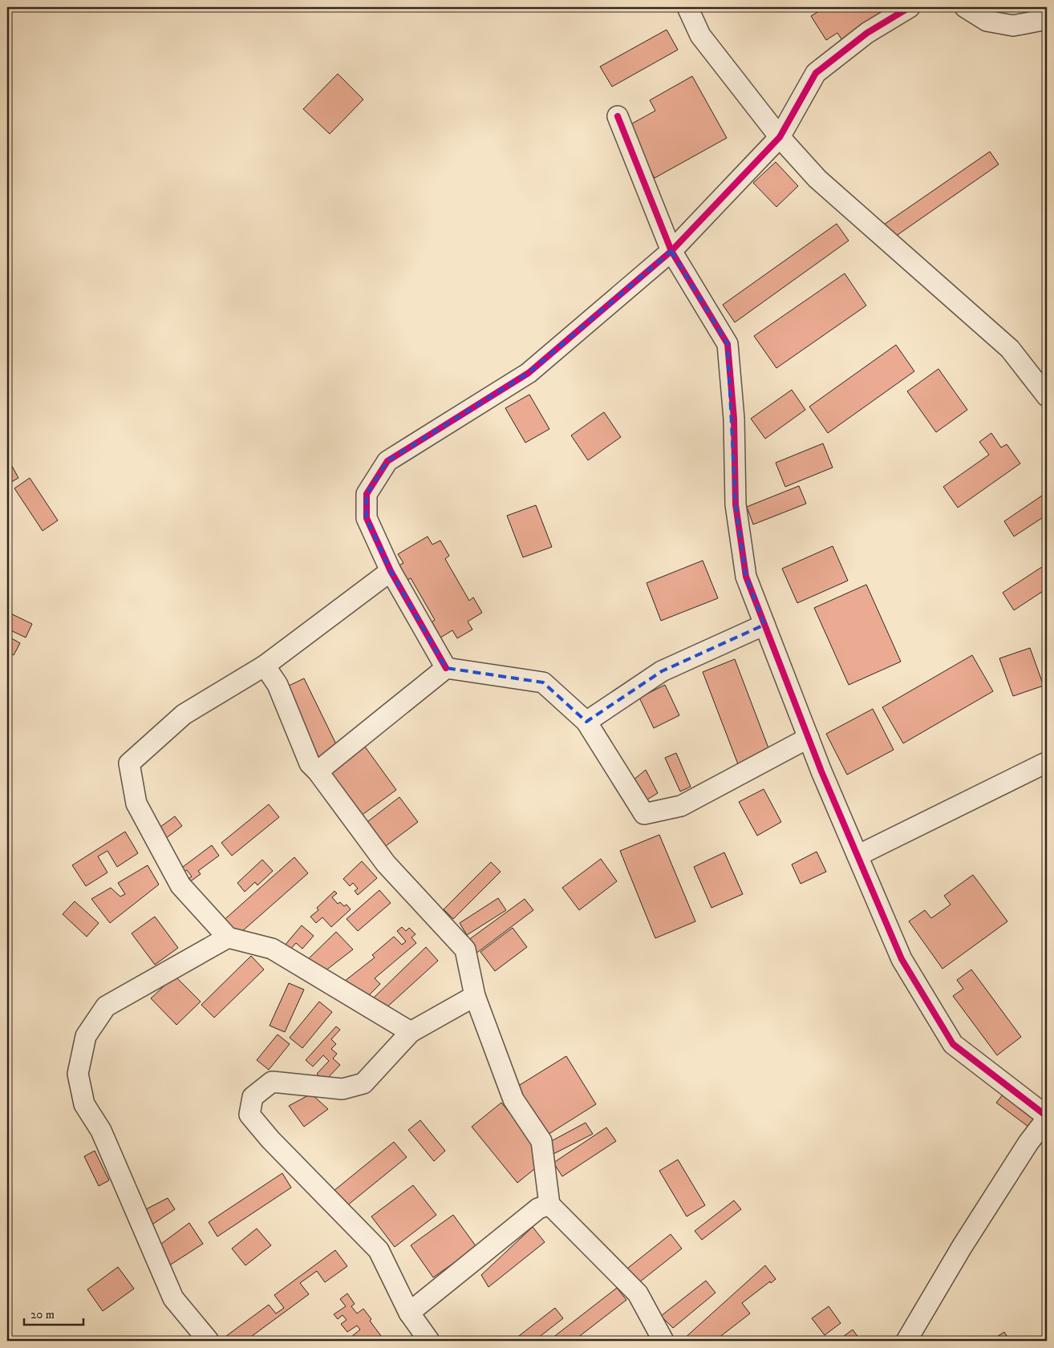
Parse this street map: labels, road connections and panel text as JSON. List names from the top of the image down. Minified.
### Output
{"scale_bar":"20 m"}
